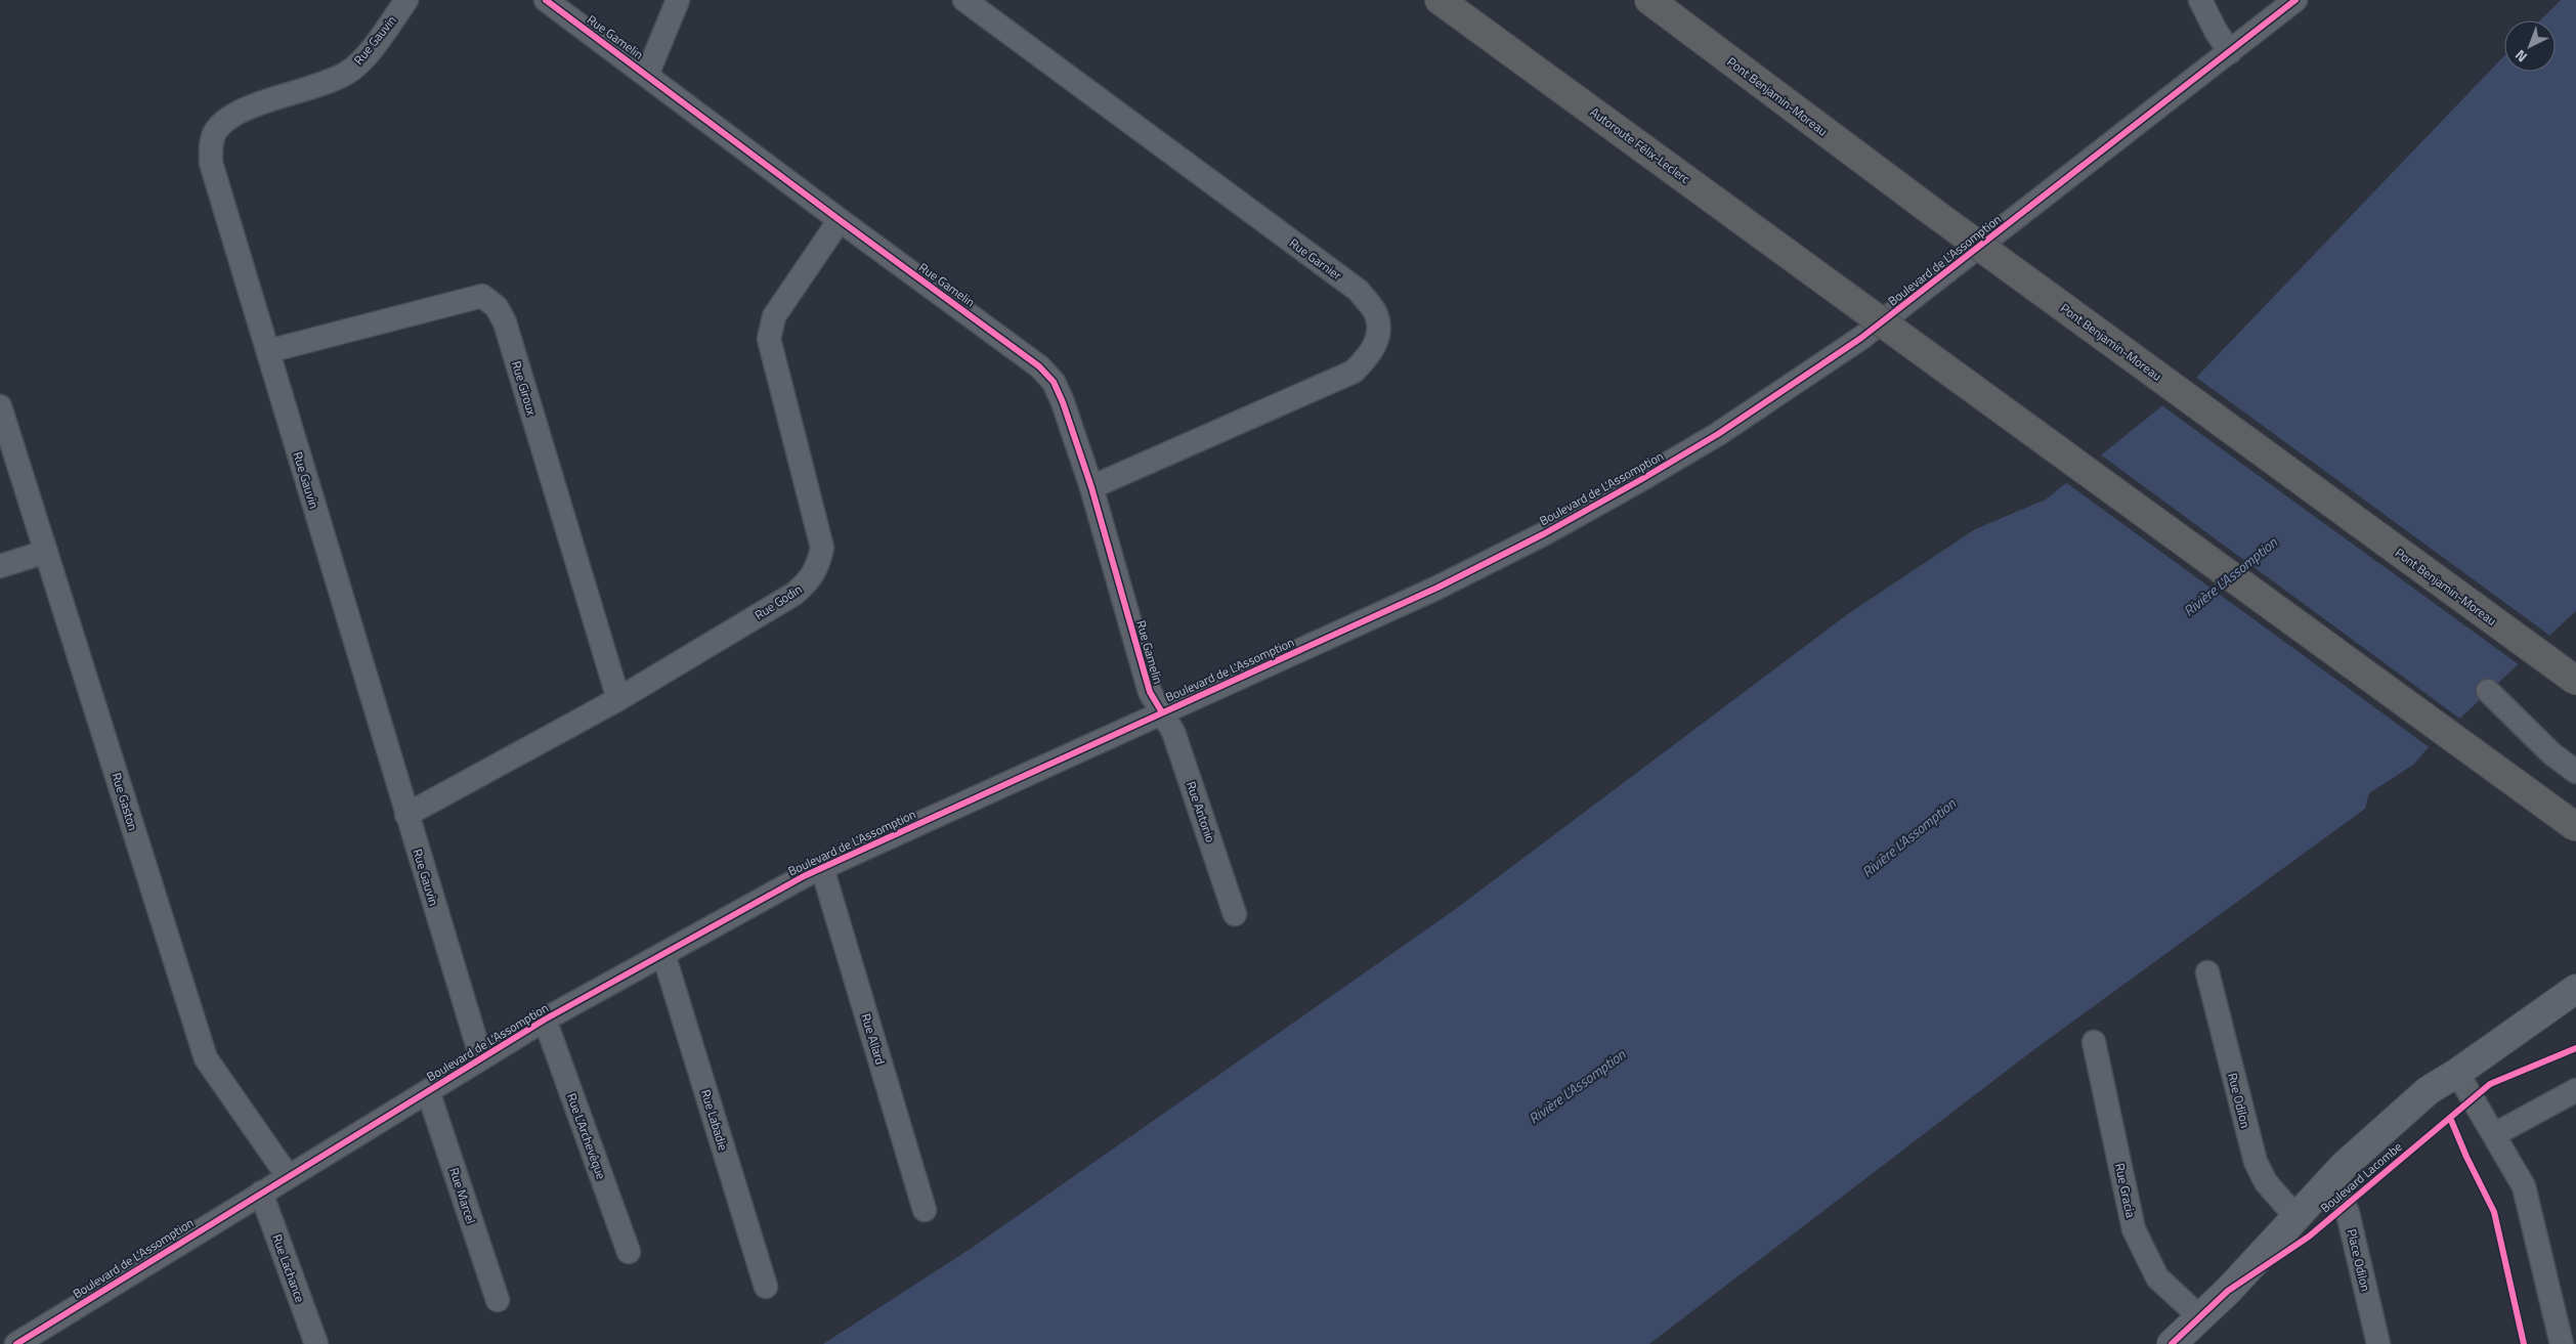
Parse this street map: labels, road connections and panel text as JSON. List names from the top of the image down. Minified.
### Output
{"streets":{"highway":["Pont Benjamin-Moreau","Autoroute Félix-Leclerc"],"main road":["Boulevard Lacombe"],"street":["Rue Gamelin","Rue Gauvin","Rue Garnier","Boulevard de L'Assomption","Rue Giroux","Rue Godin","Rue Gaston","Rue Antonio","Rue Allard","Rue Odilon","Rue Labadie","Rue L'Archevêque","Rue Gracia","Rue Marcel","Place Odilon","Rue Lachance"]},"crossings":[["Rue Gamelin","Rue Garnier"],["Rue Gamelin","Boulevard de L'Assomption"],["Rue Gamelin","Rue Godin"],["Rue Gamelin","Rue Antonio"],["Rue Gauvin","Boulevard de L'Assomption"],["Rue Gauvin","Rue Giroux"],["Rue Gauvin","Rue Godin"],["Boulevard de L'Assomption","Rue Gaston"],["Boulevard de L'Assomption","Rue Antonio"],["Boulevard de L'Assomption","Rue Allard"],["Boulevard de L'Assomption","Rue Labadie"],["Boulevard de L'Assomption","Rue L'Archevêque"],["Boulevard de L'Assomption","Rue Marcel"],["Boulevard de L'Assomption","Rue Lachance"],["Rue Giroux","Rue Godin"],["Rue Odilon","Boulevard Lacombe"],["Boulevard Lacombe","Rue Gracia"],["Boulevard Lacombe","Place Odilon"]],"water":["Rivière L'Assomption"],"north":"bottom left"}
